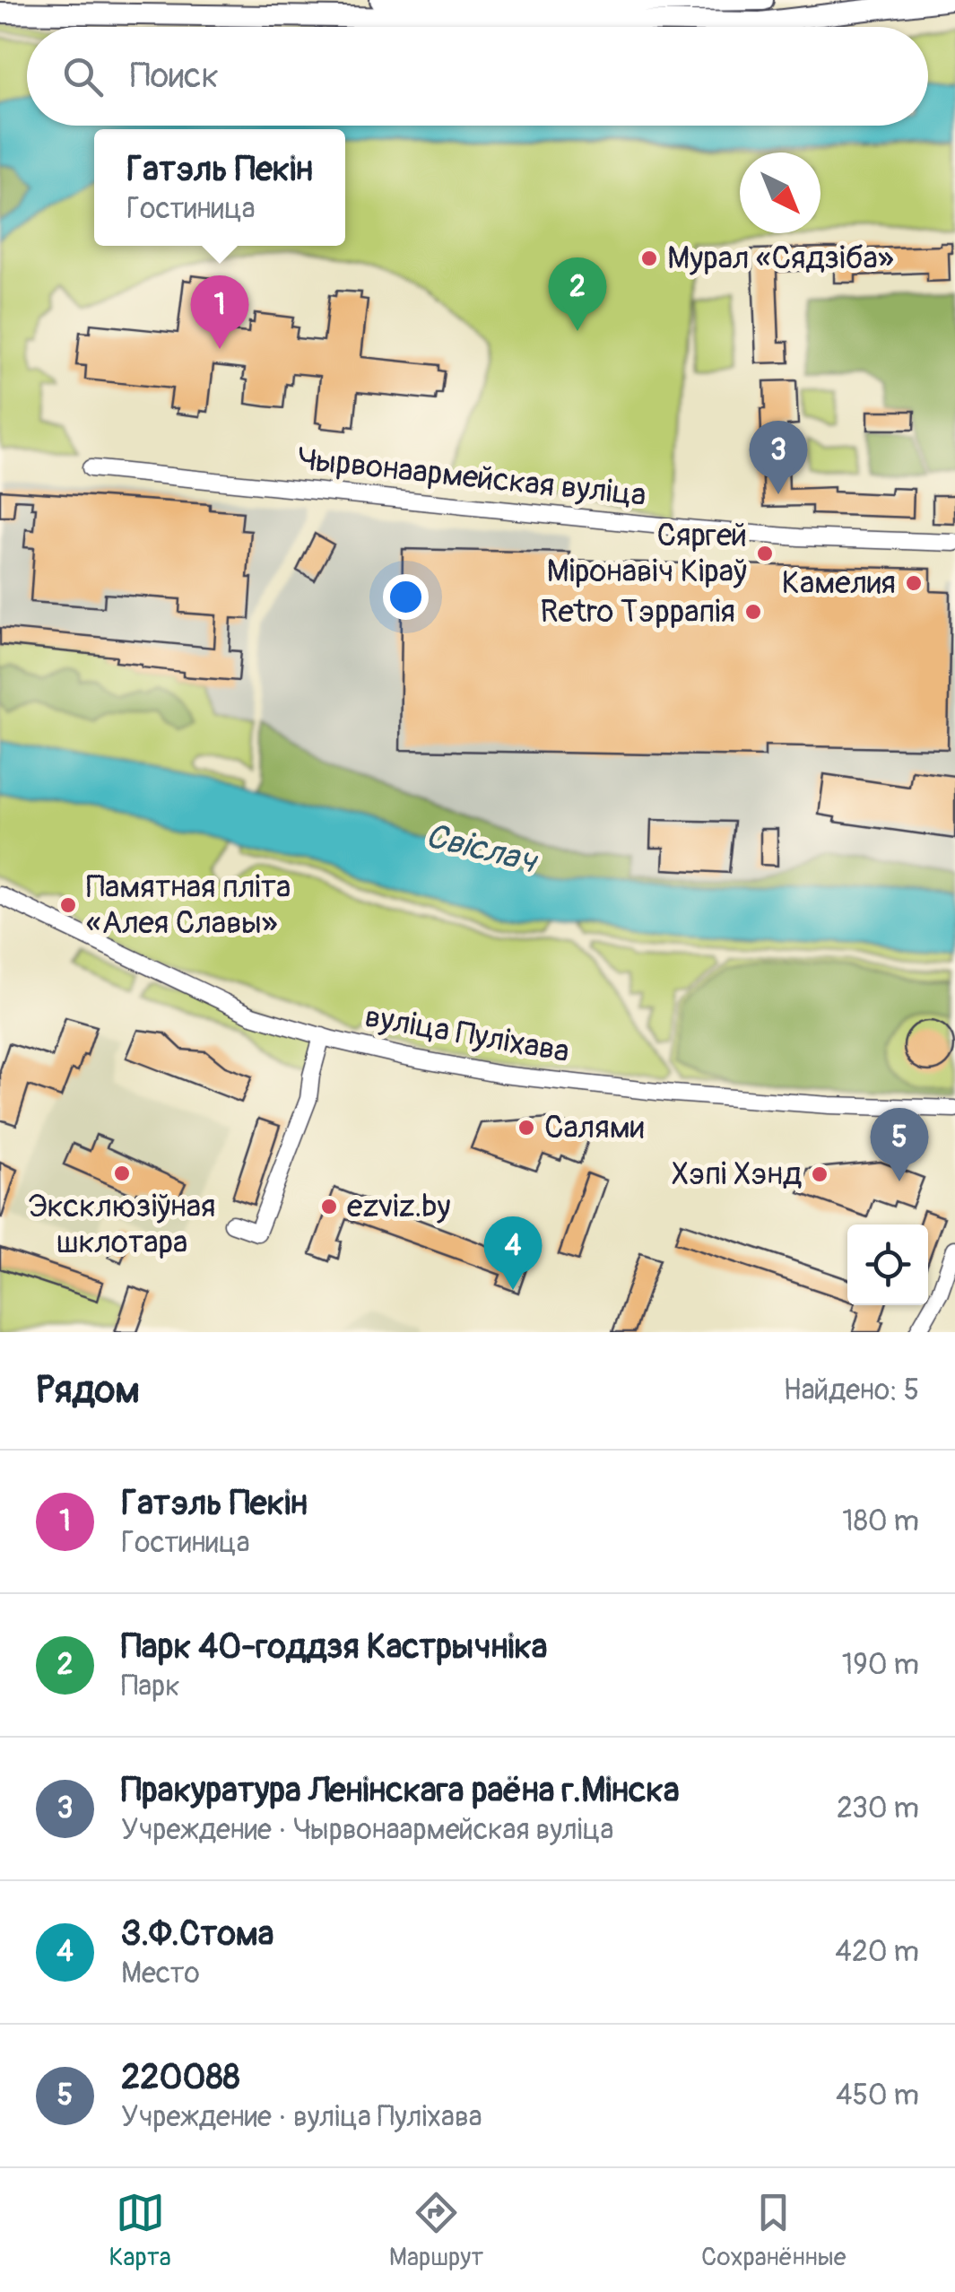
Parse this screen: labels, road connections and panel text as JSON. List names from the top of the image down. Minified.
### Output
{"streets":{"street":["Чырвонаармейская вуліца","вуліца Пуліхава"]},"water":["Свіслач"],"places":["Мурал «Сядзіба»","Сяргей Міронавіч Кіраў","Камелия","Retro Тэррапія","Памятная пліта «Алея Славы»","Салями","Эксклюзіўная шклотара","Хэпі Хэнд","ezviz.by"],"north":"bottom right","page":{"search":"Поиск","popup":["Гатэль Пекін","Гостиница"],"pins":["2","1","3","5","4"],"heading":["Рядом","Найдено: 5"],"list":[{"mark":"1","name":"Гатэль Пекін","note":"Гостиница","value":"180 m"},{"mark":"2","name":"Парк 40-годдзя Кастрычніка","note":"Парк","value":"190 m"},{"mark":"3","name":"Пракуратура Ленінскага раёна г.Мінска","note":"Учреждение · Чырвонаармейская вуліца","value":"230 m"},{"mark":"4","name":"З.Ф.Стома","note":"Место","value":"420 m"},{"mark":"5","name":"220088","note":"Учреждение · вуліца Пуліхава","value":"450 m"}],"nav":["Карта","Маршрут","Сохранённые"]}}
